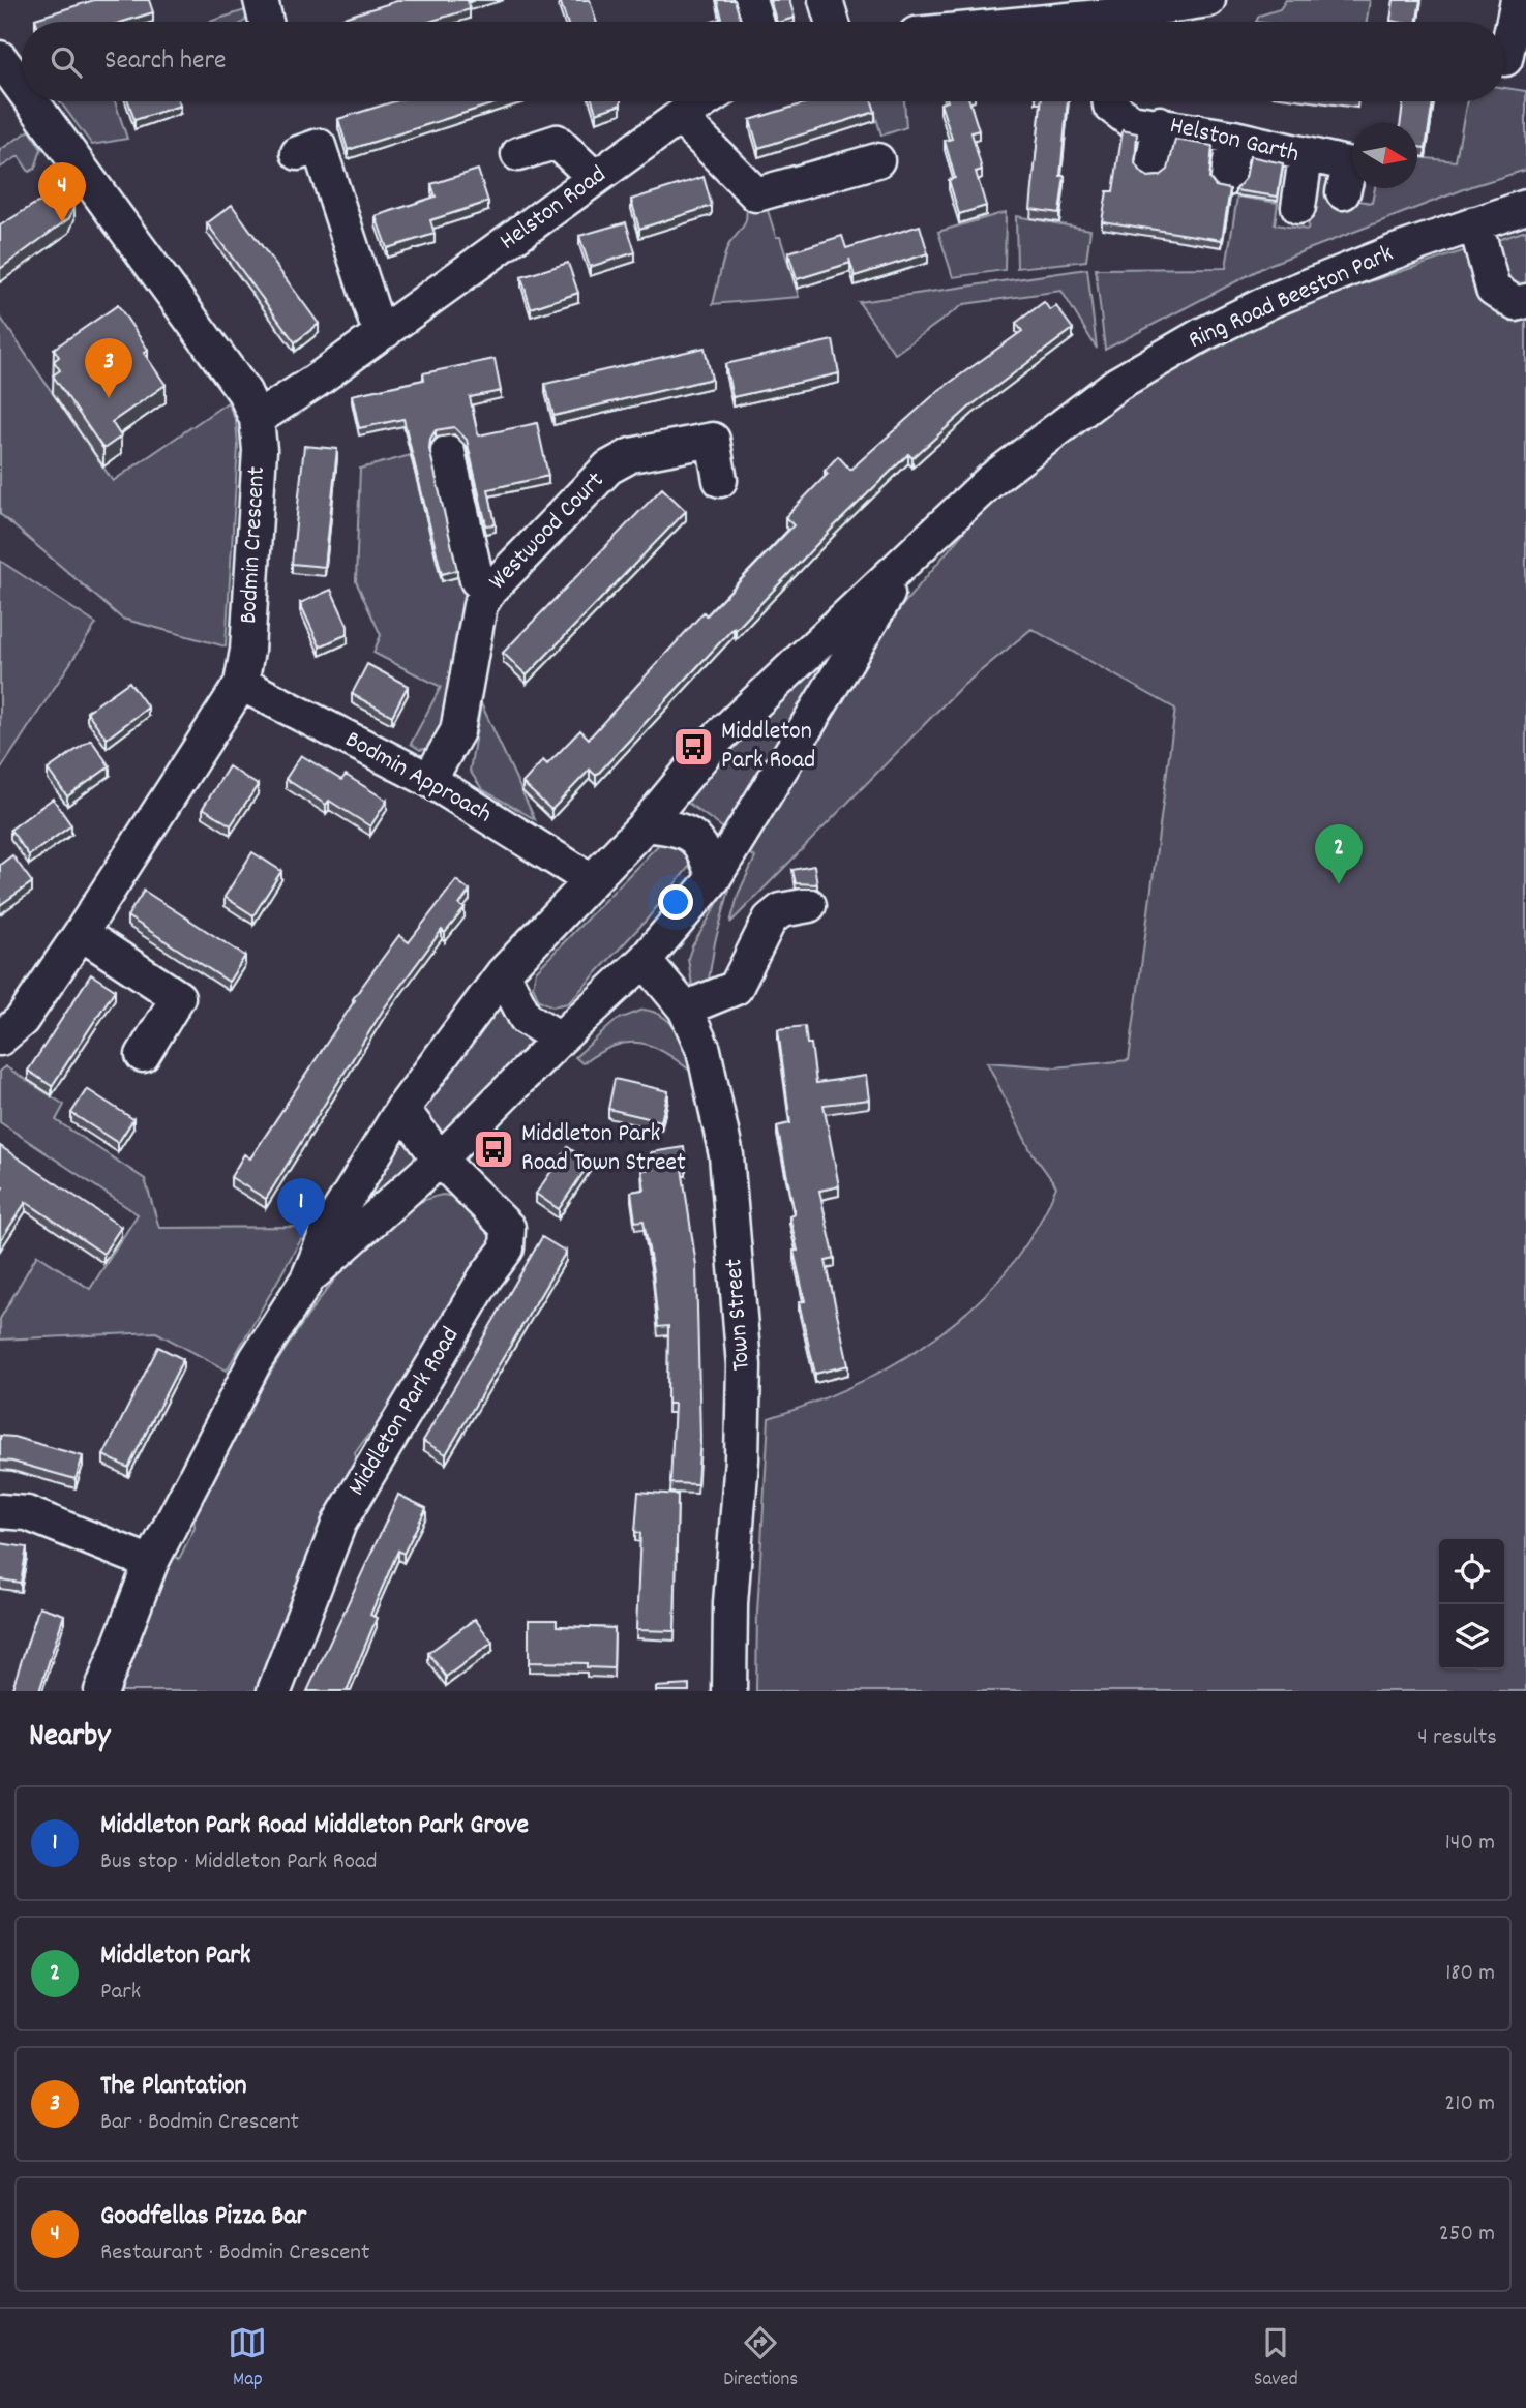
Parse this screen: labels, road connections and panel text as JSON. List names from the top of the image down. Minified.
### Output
{"streets":{"street":["Helston Garth","Helston Road","Ring Road Beeston Park","Westwood Court","Bodmin Crescent","Bodmin Approach","Town Street","Middleton Park Road"]},"crossings":[["Helston Road","Bodmin Crescent"],["Ring Road Beeston Park","Bodmin Approach"],["Ring Road Beeston Park","Town Street"],["Westwood Court","Bodmin Approach"],["Bodmin Crescent","Bodmin Approach"]],"places":{"bus stop":["Middleton Park Road","Middleton Park Road Town Street"]},"north":"right","page":{"search":"Search here","pins":["4","3","2","1"],"heading":["Nearby","4 results"],"list":[{"mark":"1","name":"Middleton Park Road Middleton Park Grove","note":"Bus stop · Middleton Park Road","value":"140 m"},{"mark":"2","name":"Middleton Park","note":"Park","value":"180 m"},{"mark":"3","name":"The Plantation","note":"Bar · Bodmin Crescent","value":"210 m"},{"mark":"4","name":"Goodfellas Pizza Bar","note":"Restaurant · Bodmin Crescent","value":"250 m"}],"nav":["Map","Directions","Saved"]}}
